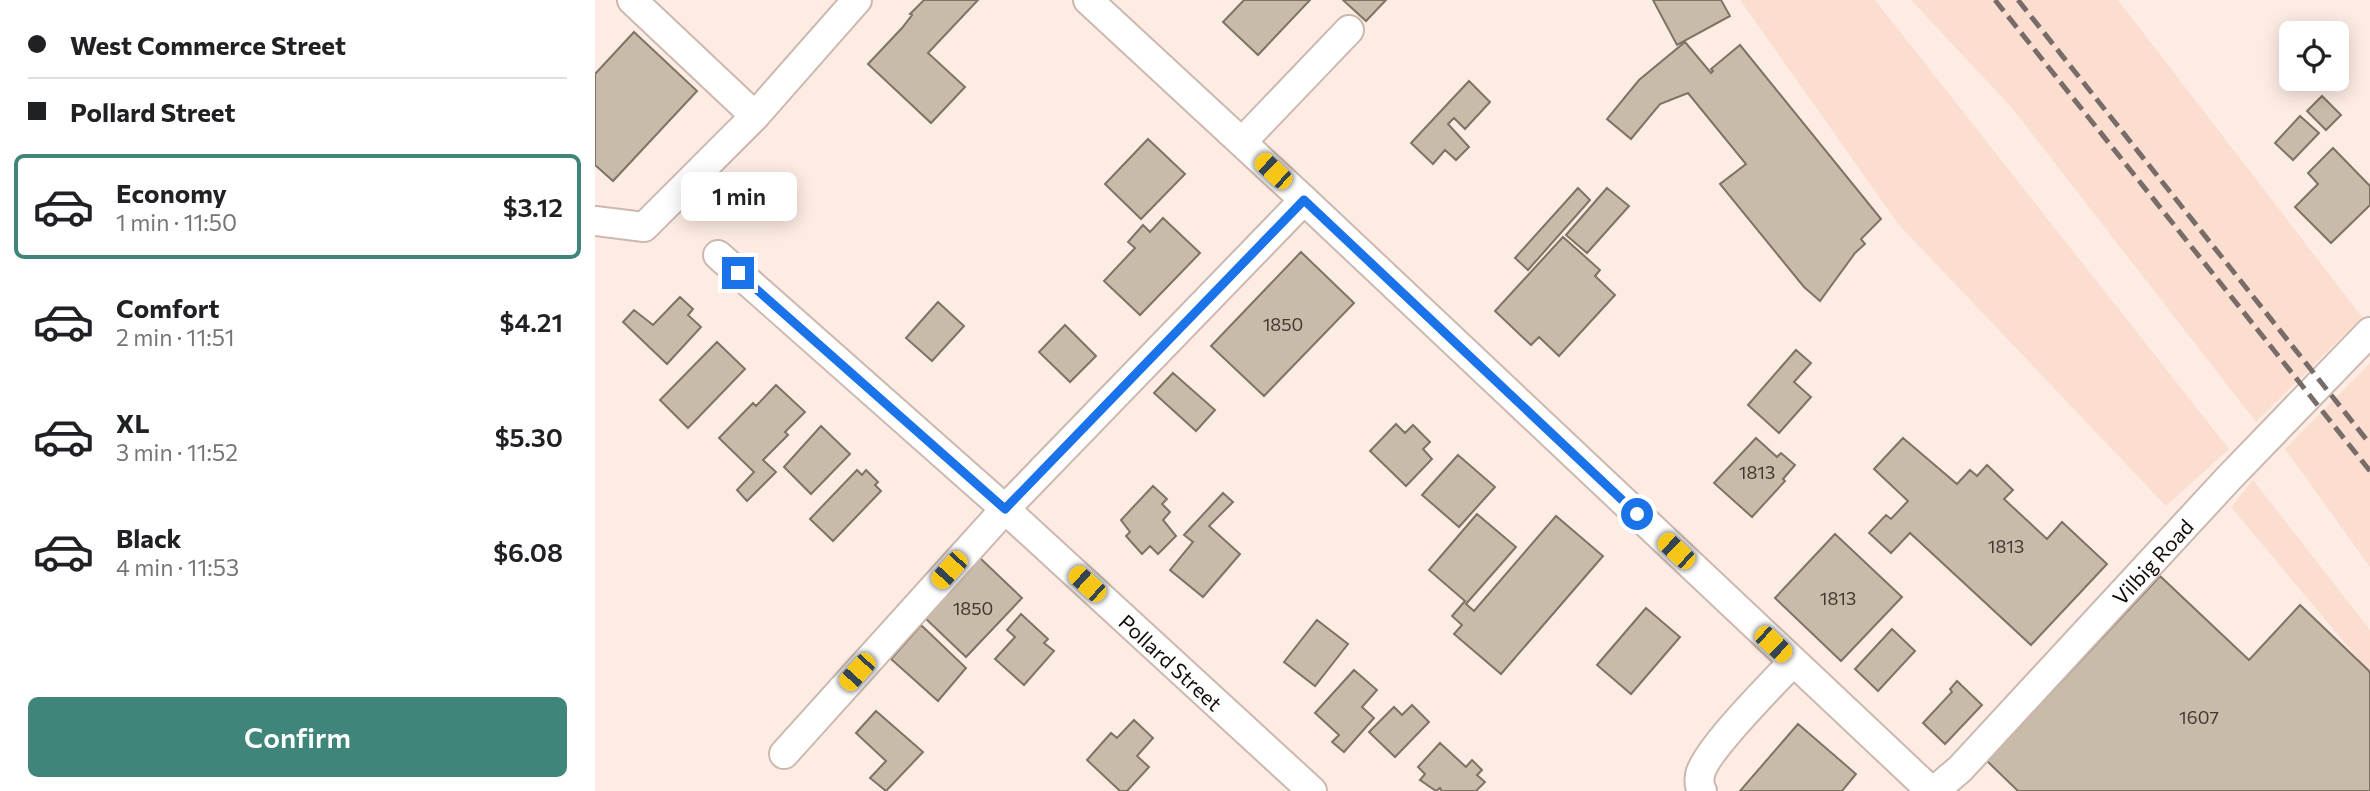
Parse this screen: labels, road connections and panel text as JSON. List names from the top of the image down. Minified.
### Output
{"streets":{"street":["Vilbig Road","Pollard Street"]},"house_numbers":["1850","1813","1813","1813","1850","1607"],"page":{"banner":["West Commerce Street","Pollard Street"],"list":[{"name":"Economy","note":"1 min · 11:50","value":"$3.12"},{"name":"Comfort","note":"2 min · 11:51","value":"$4.21"},{"name":"XL","note":"3 min · 11:52","value":"$5.30"},{"name":"Black","note":"4 min · 11:53","value":"$6.08"}],"bubble":"1 min","buttons":"Confirm"}}
